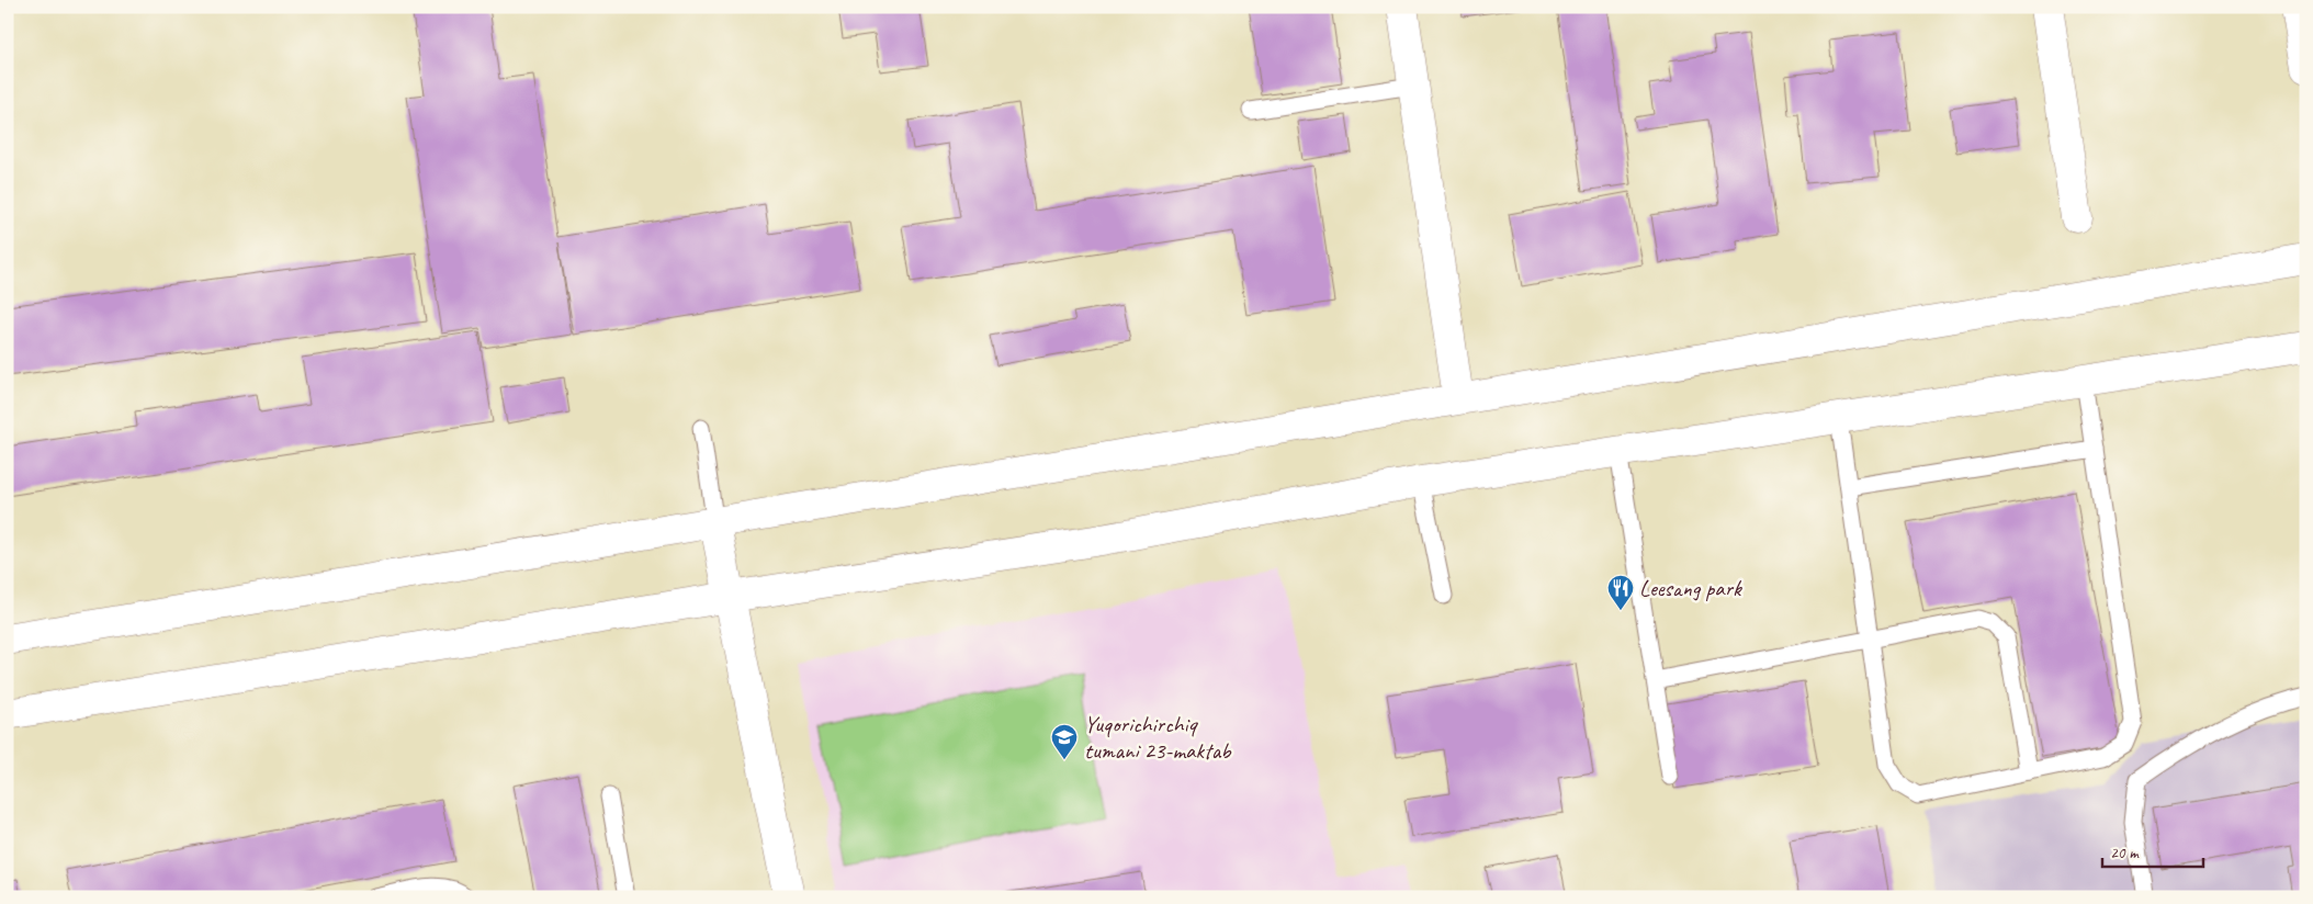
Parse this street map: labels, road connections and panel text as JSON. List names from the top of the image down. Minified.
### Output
{"places":{"restaurant":["Leesang park"],"school or university":["Yuqorichirchiq tumani 23-maktab"]},"scale_bar":"20 m"}
